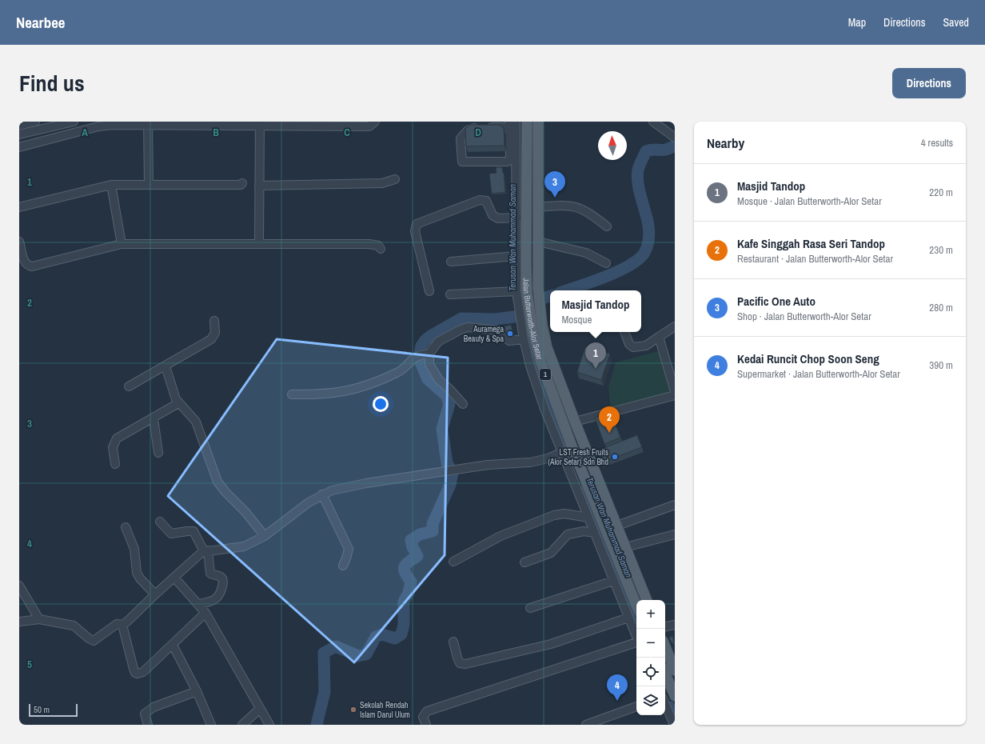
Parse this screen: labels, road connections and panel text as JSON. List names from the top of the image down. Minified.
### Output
{"streets":{"main road":["Jalan Butterworth-Alor Setar","1"]},"water":["Terusan Wan Muhammad Saman"],"places":["Auramega Beauty & Spa","LST Fresh Fruits (Alor Setar) Sdn Bhd","Sekolah Rendah Islam Darul Ulum"],"scale_bar":"50 m","north":"top","page":{"header":"Nearbee","nav":["Map","Directions","Saved"],"title":"Find us","buttons":"Directions","heading":["Nearby","4 results"],"list":[{"mark":"1","name":"Masjid Tandop","note":"Mosque · Jalan Butterworth-Alor Setar","value":"220 m"},{"mark":"2","name":"Kafe Singgah Rasa Seri Tandop","note":"Restaurant · Jalan Butterworth-Alor Setar","value":"230 m"},{"mark":"3","name":"Pacific One Auto","note":"Shop · Jalan Butterworth-Alor Setar","value":"280 m"},{"mark":"4","name":"Kedai Runcit Chop Soon Seng","note":"Supermarket · Jalan Butterworth-Alor Setar","value":"390 m"}],"pins":["3","1","2","4"],"popup":["Masjid Tandop","Mosque"],"map_buttons":["+","−"],"scale":"50 m"},"grid":{"columns":["A","B","C","D"],"rows":["1","2","3","4","5"]}}
